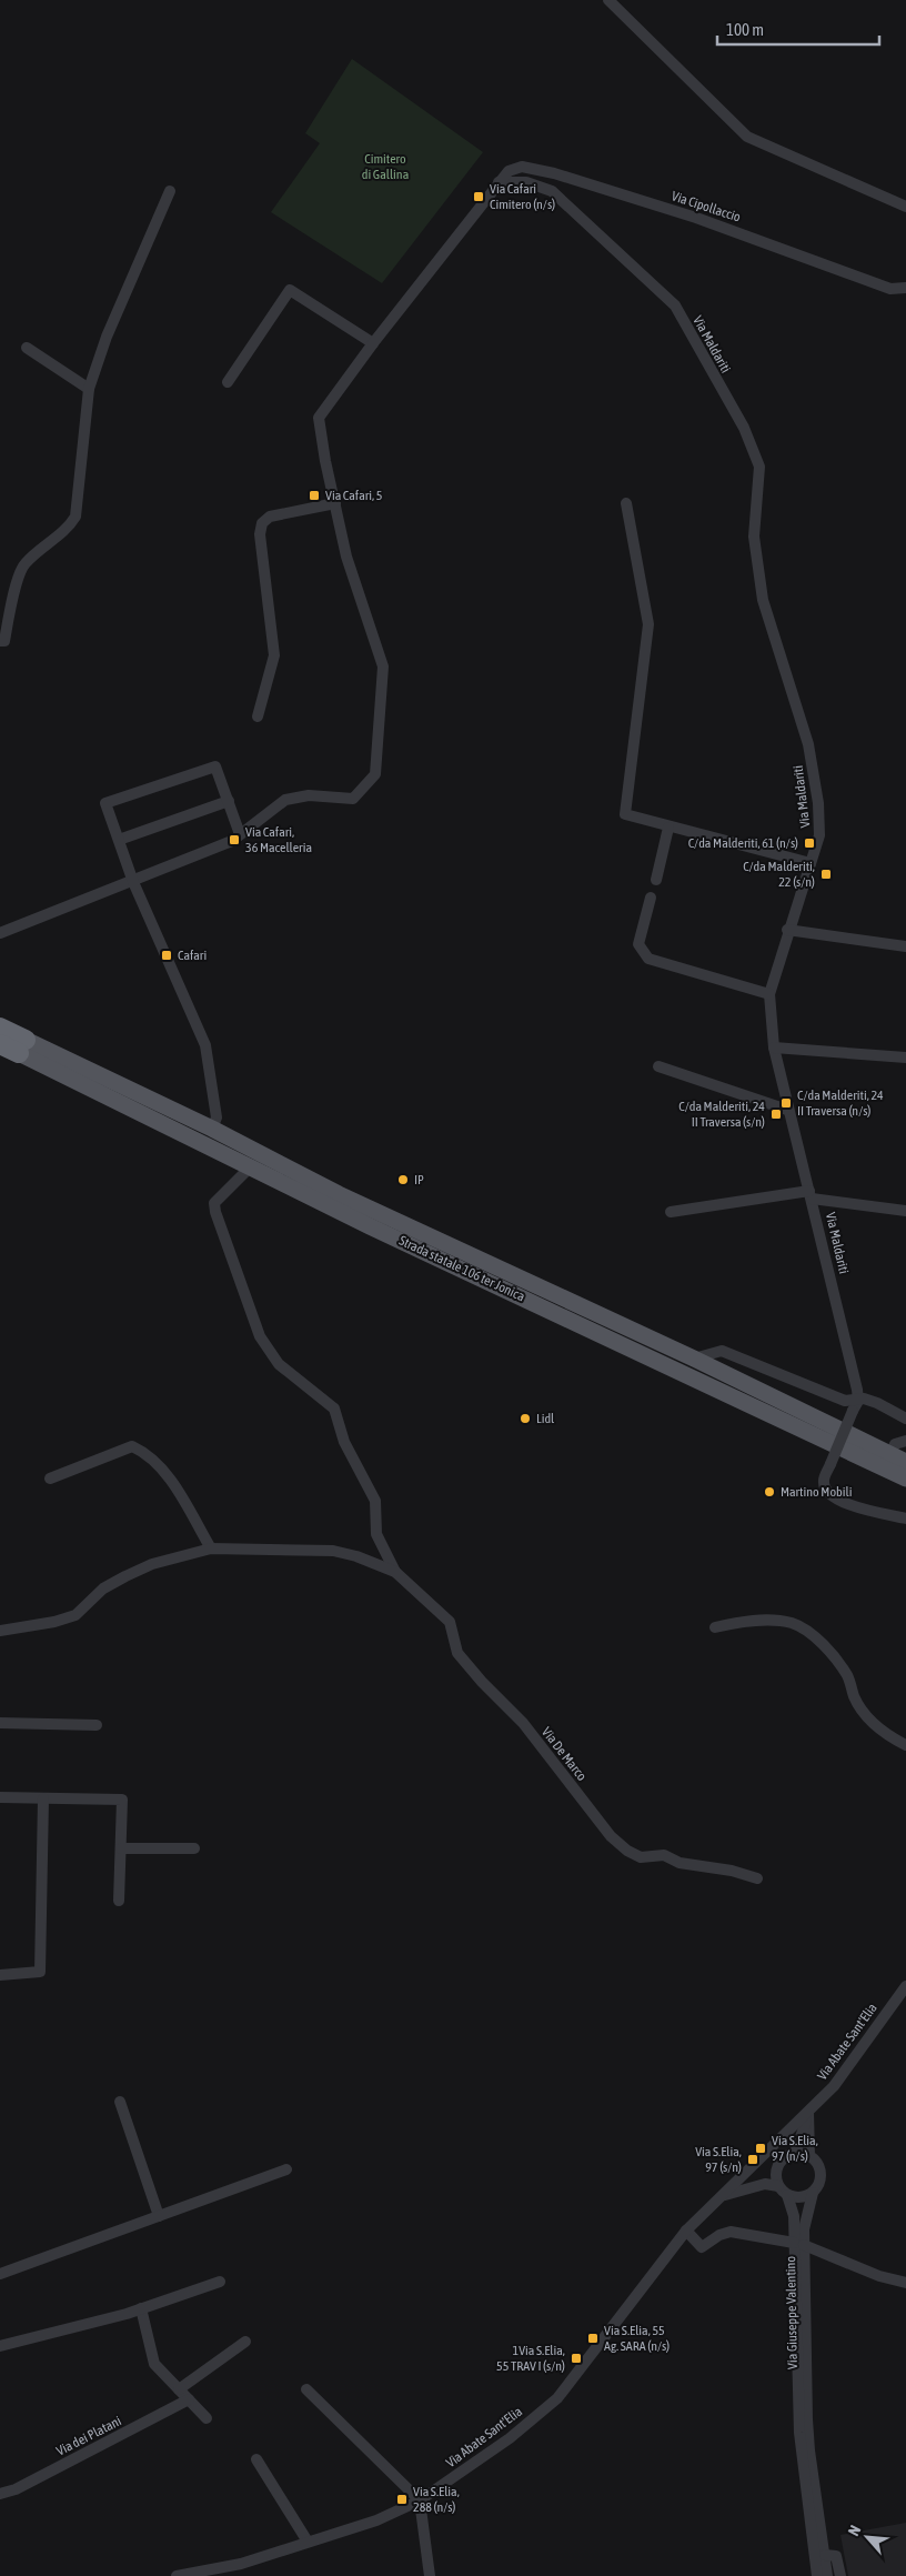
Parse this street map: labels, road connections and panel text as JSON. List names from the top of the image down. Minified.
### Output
{"streets":{"main road":["Strada statale 106 ter Jonica"],"street":["Via Cipollaccio","Via Maldariti","Via De Marco","Via Abate Sant'Elia","Via Giuseppe Valentino","Via dei Platani"]},"crossings":[["Via Cipollaccio","Via Maldariti"],["Via Abate Sant'Elia","Via Giuseppe Valentino"]],"parks":["Cimitero di Gallina"],"places":{"transit":["Via Cafari Cimitero (n/s)","Via Cafari, 5","Via Cafari, 36 Macelleria","C/da Malderiti, 61 (n/s)","C/da Malderiti, 22 (s/n)","Cafari","C/da Malderiti, 24 II Traversa (n/s)","C/da Malderiti, 24 II Traversa (s/n)","Via S.Elia, 97 (n/s)","Via S.Elia, 97 (s/n)","Via S.Elia, 55 Ag. SARA (n/s)","1Via S.Elia, 55 TRAV I (s/n)","Via S.Elia, 288 (n/s)"],"other":["IP","Lidl","Martino Mobili"]},"scale_bar":"100 m","north":"top left"}
